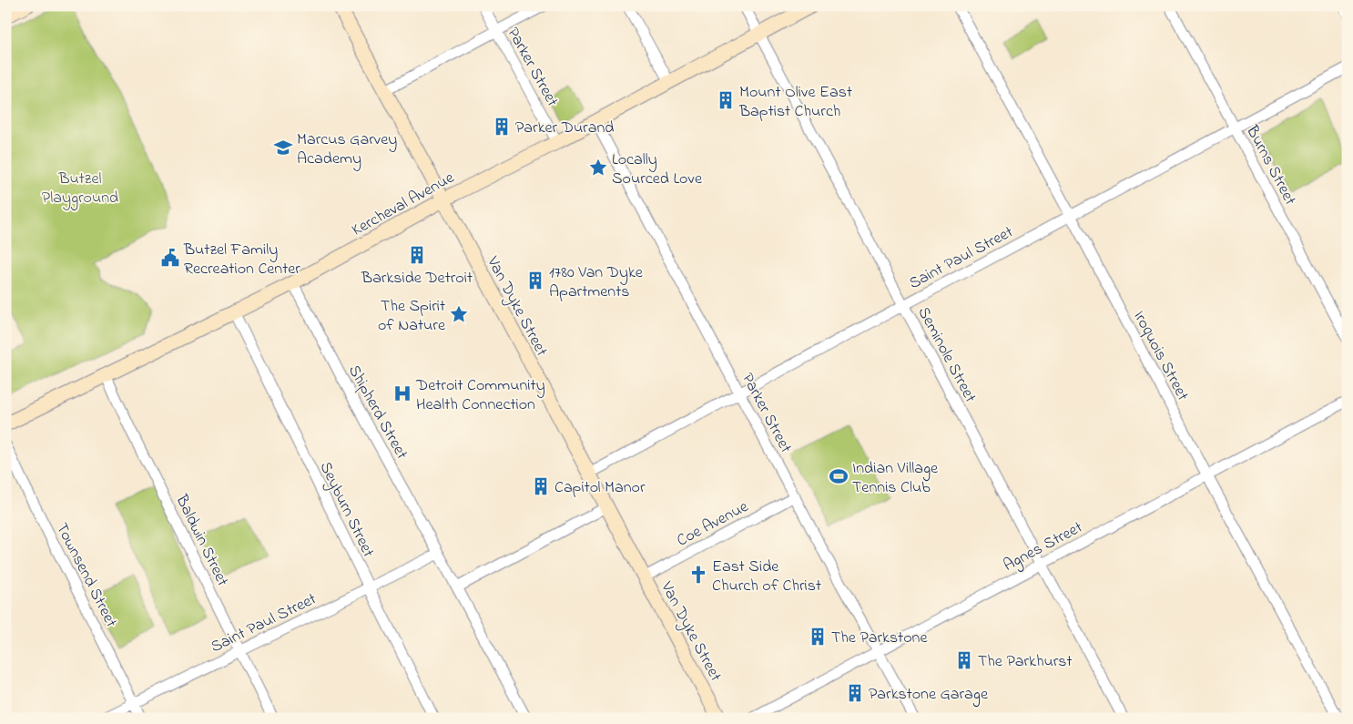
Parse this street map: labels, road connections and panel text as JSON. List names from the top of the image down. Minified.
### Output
{"streets":{"street":["Parker Street","Burns Street","Kercheval Avenue","Saint Paul Street","Van Dyke Street","Seminole Street","Iroquois Street","Shipherd Street","Seyburn Street","Coe Avenue","Baldwin Street","Agnes Street","Townsend Street"]},"crossings":[["Parker Street","Kercheval Avenue"],["Parker Street","Saint Paul Street"],["Parker Street","Coe Avenue"],["Parker Street","Agnes Street"],["Burns Street","Saint Paul Street"],["Kercheval Avenue","Van Dyke Street"],["Kercheval Avenue","Seminole Street"],["Kercheval Avenue","Shipherd Street"],["Kercheval Avenue","Seyburn Street"],["Kercheval Avenue","Baldwin Street"],["Saint Paul Street","Van Dyke Street"],["Saint Paul Street","Seminole Street"],["Saint Paul Street","Iroquois Street"],["Saint Paul Street","Shipherd Street"],["Saint Paul Street","Seyburn Street"],["Saint Paul Street","Baldwin Street"],["Saint Paul Street","Townsend Street"],["Van Dyke Street","Coe Avenue"],["Seminole Street","Agnes Street"],["Iroquois Street","Agnes Street"]],"parks":["Butzel Playground"],"places":{"building":["Mount Olive East Baptist Church","Parker Durand","Barkside Detroit","1780 Van Dyke Apartments","Capitol Manor","The Parkstone","The Parkhurst","Parkstone Garage"],"school or university":["Marcus Garvey Academy"],"place":["Locally Sourced Love","The Spirit of Nature"],"public building":["Butzel Family Recreation Center"],"hospital":["Detroit Community Health Connection"],"sports":["Indian Village Tennis Club"],"church":["East Side Church of Christ"]}}
